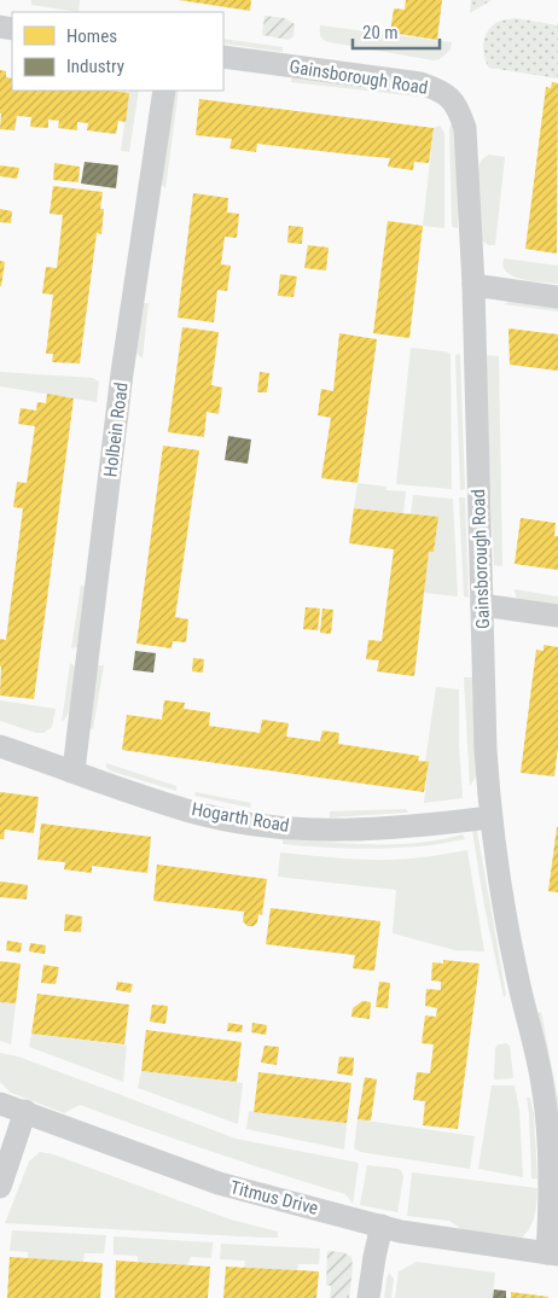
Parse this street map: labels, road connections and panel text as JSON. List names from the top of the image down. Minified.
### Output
{"streets":{"street":["Gainsborough Road","Holbein Road","Hogarth Road","Titmus Drive"]},"crossings":[["Gainsborough Road","Hogarth Road"],["Gainsborough Road","Titmus Drive"],["Holbein Road","Hogarth Road"]],"legend":["Homes","Industry"],"scale_bar":"20 m"}
